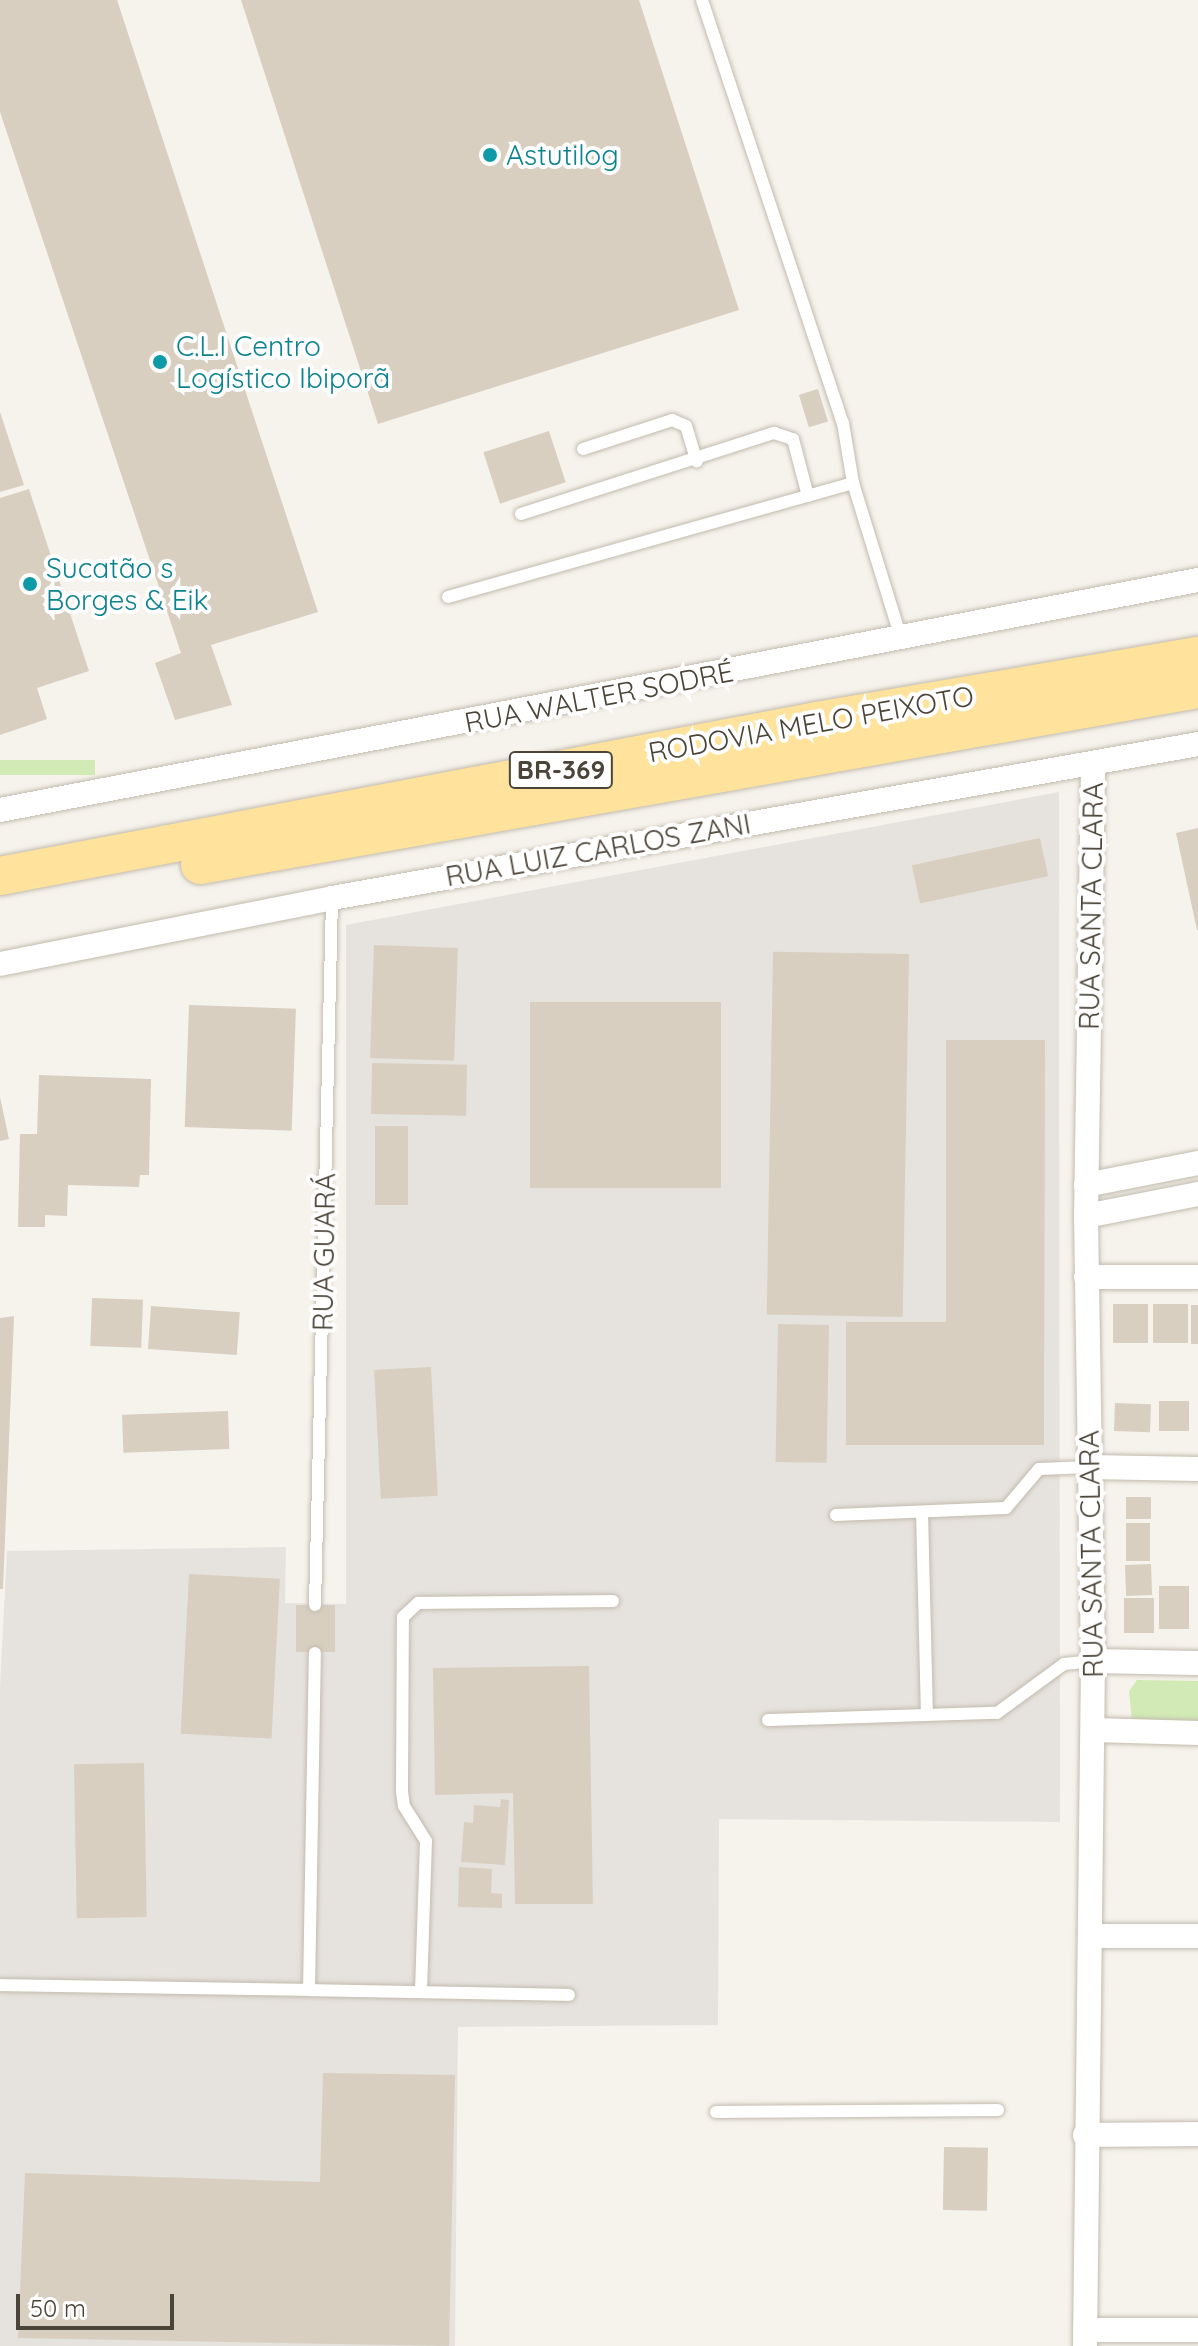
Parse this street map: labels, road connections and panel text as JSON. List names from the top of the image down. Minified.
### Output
{"streets":{"main road":["RODOVIA MELO PEIXOTO","BR-369"],"street":["RUA WALTER SODRÉ","RUA LUIZ CARLOS ZANI","RUA SANTA CLARA"],"lane":["RUA GUARÁ"]},"crossings":[["RUA LUIZ CARLOS ZANI","RUA SANTA CLARA"],["RUA LUIZ CARLOS ZANI","RUA GUARÁ"]],"places":["Astutilog","C.L.I Centro Logístico Ibiporã","Sucatão s Borges & Eik"],"scale_bar":"50 m"}
